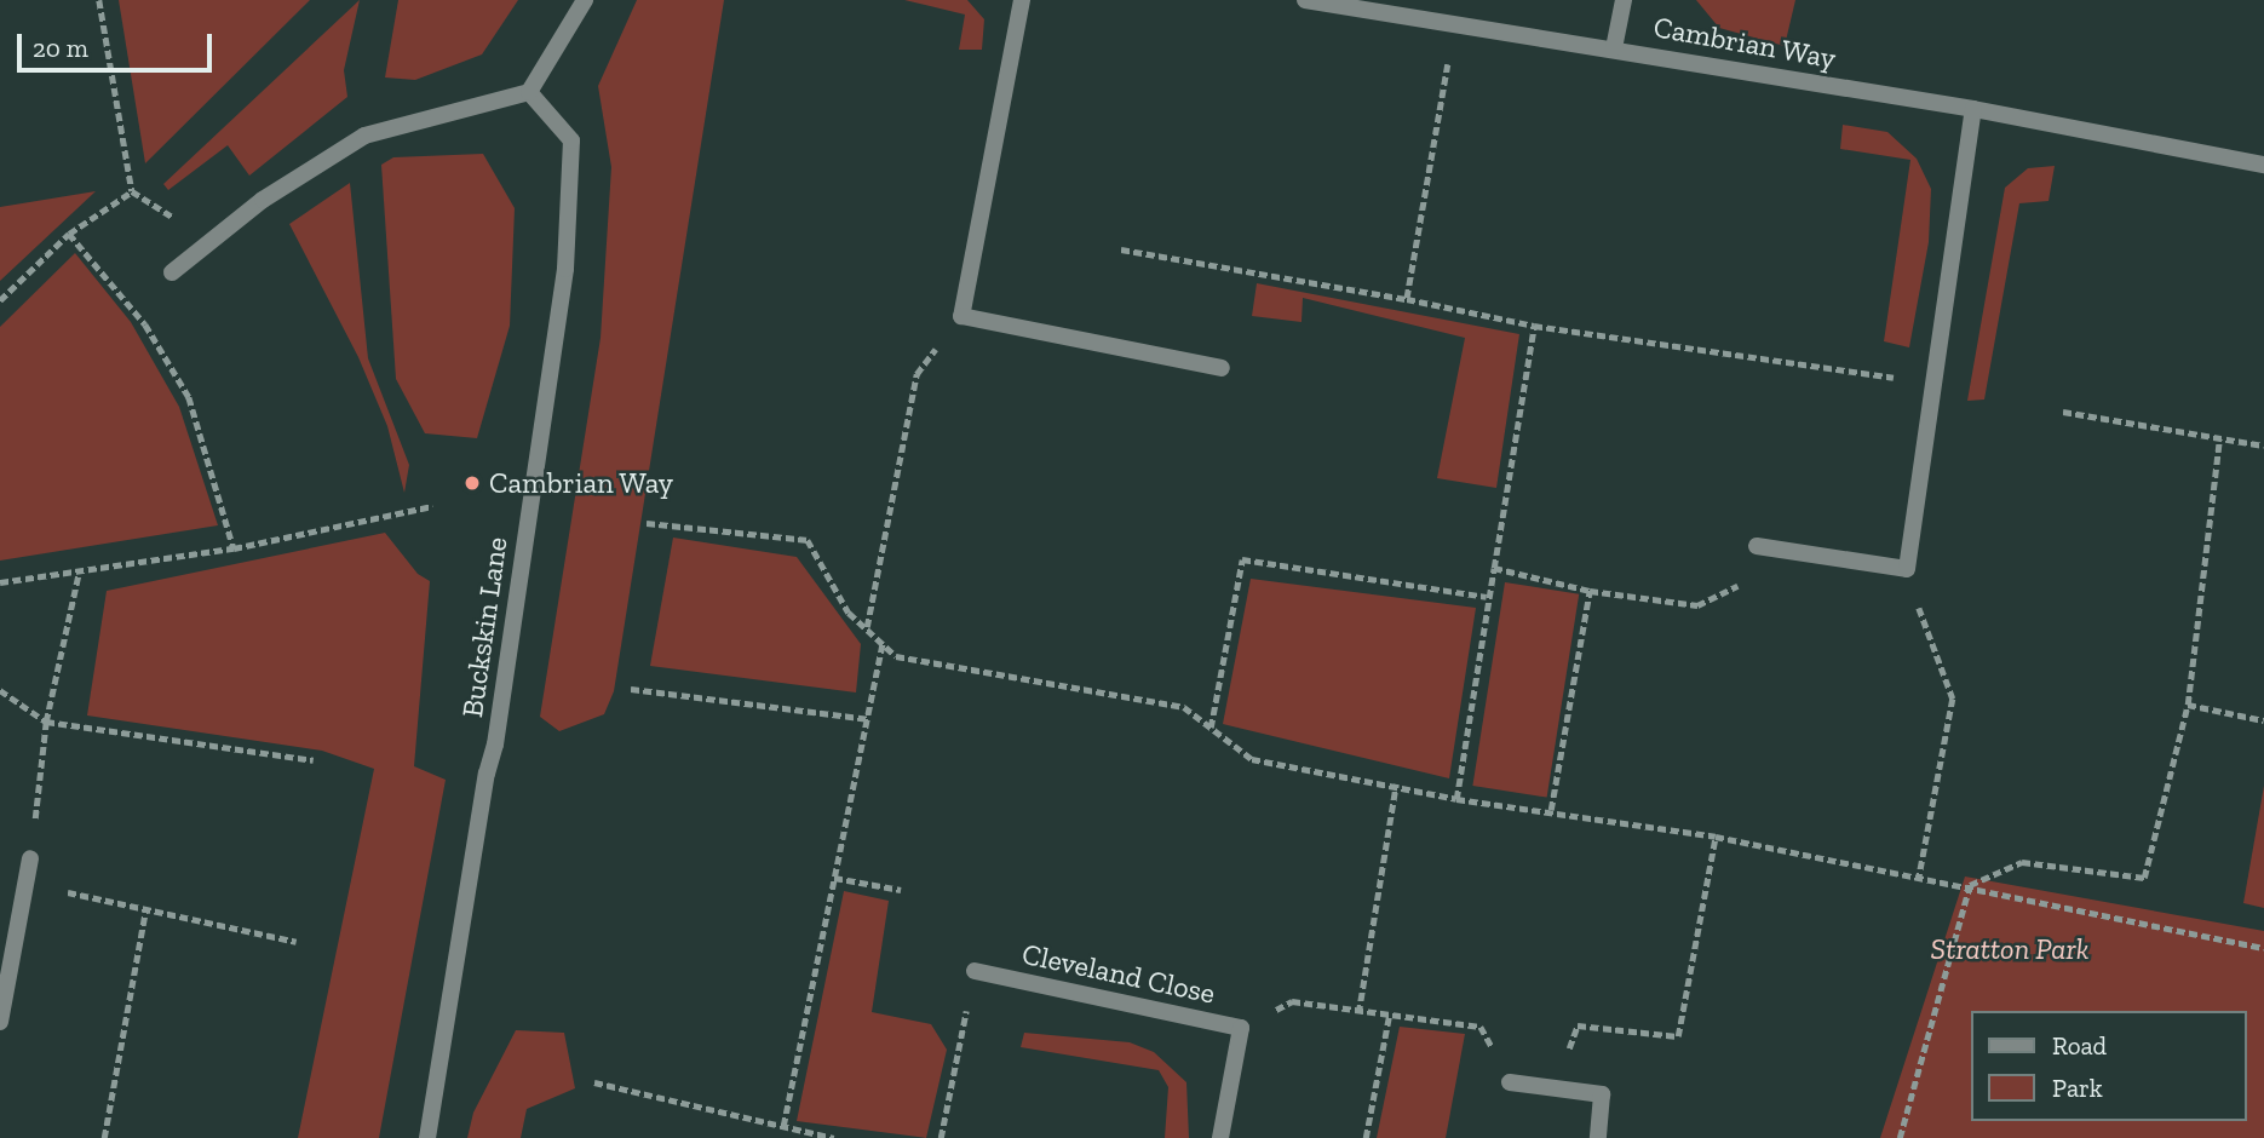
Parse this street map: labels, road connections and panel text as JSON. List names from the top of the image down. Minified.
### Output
{"streets":{"street":["Cambrian Way","Buckskin Lane","Cleveland Close"]},"parks":["Stratton Park"],"places":["Cambrian Way"],"legend":["Road","Park"],"scale_bar":"20 m"}
